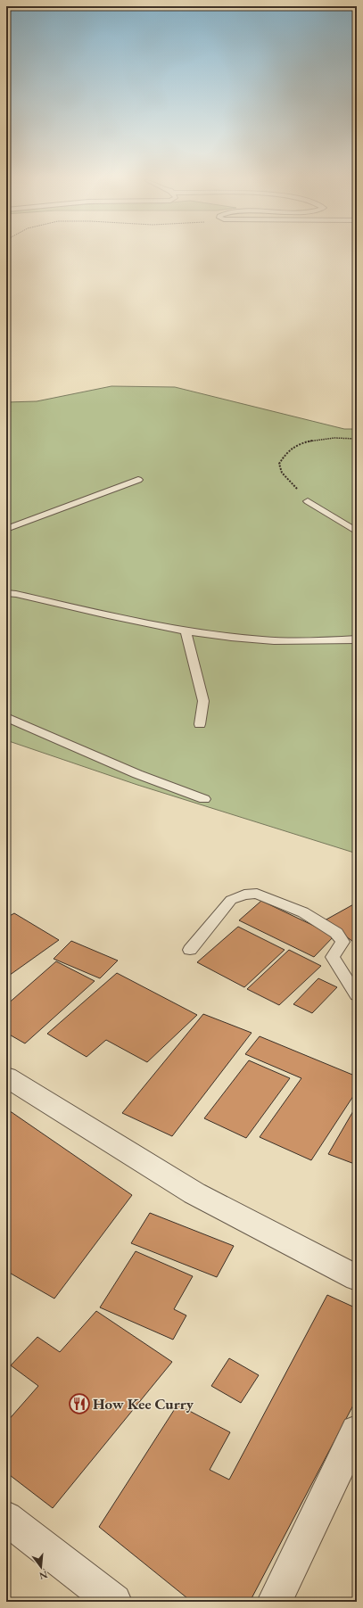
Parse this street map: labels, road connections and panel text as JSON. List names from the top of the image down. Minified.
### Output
{"places":{"restaurant":["How Kee Curry"]},"north":"bottom"}
